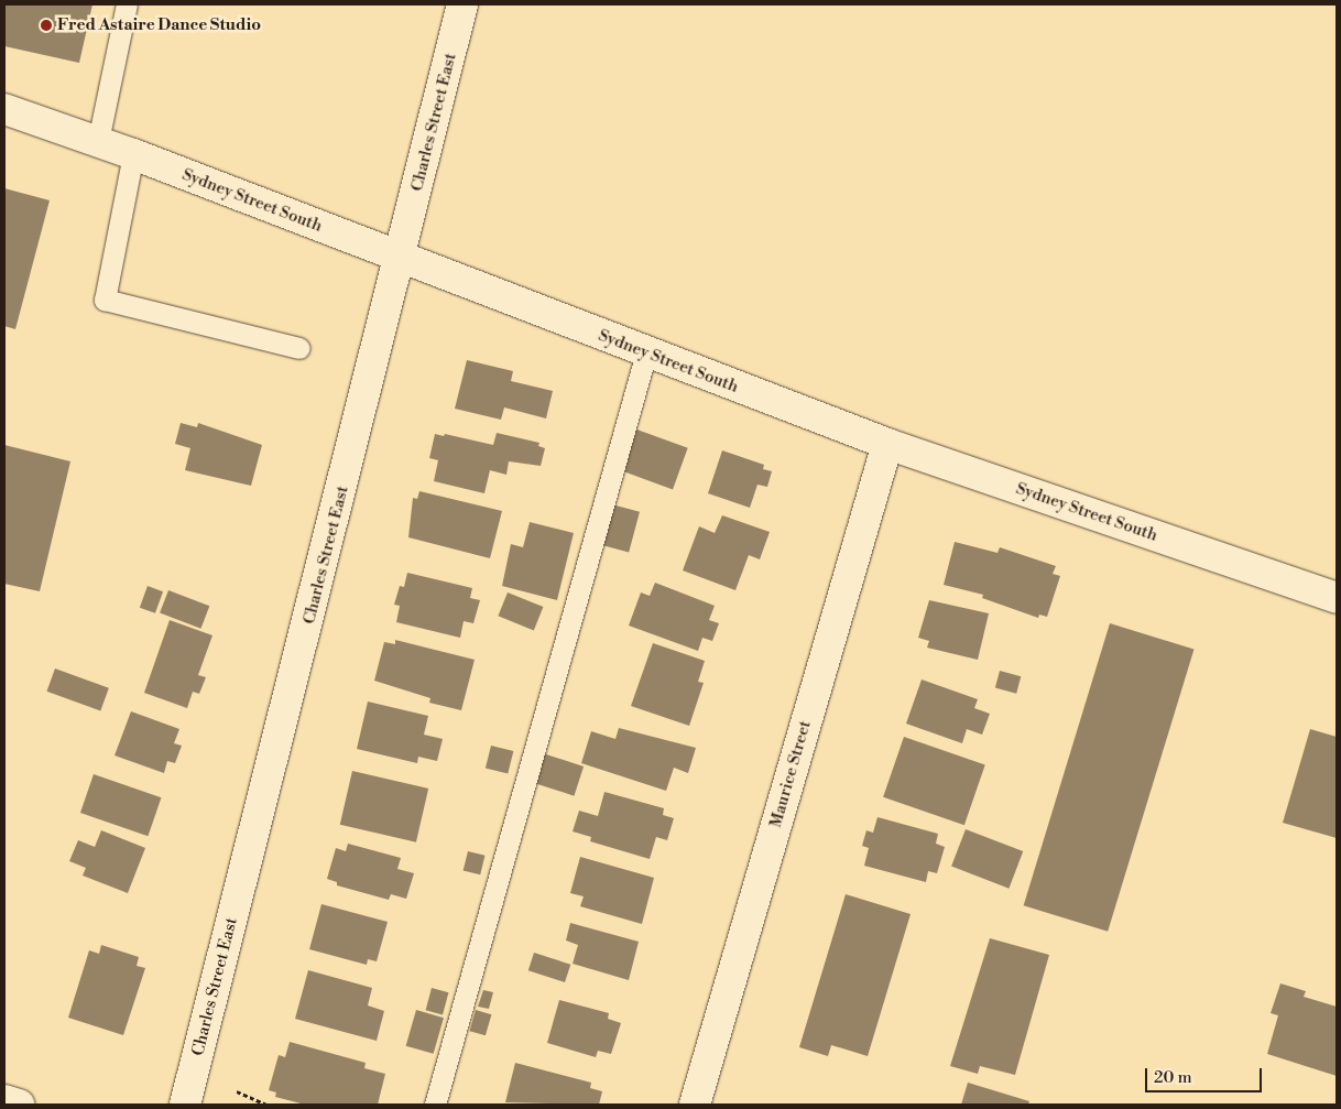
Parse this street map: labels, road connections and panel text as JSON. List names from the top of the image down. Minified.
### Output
{"streets":{"street":["Charles Street East","Sydney Street South","Maurice Street"]},"crossings":[["Charles Street East","Sydney Street South"],["Sydney Street South","Maurice Street"]],"places":["Fred Astaire Dance Studio"],"scale_bar":"20 m"}
